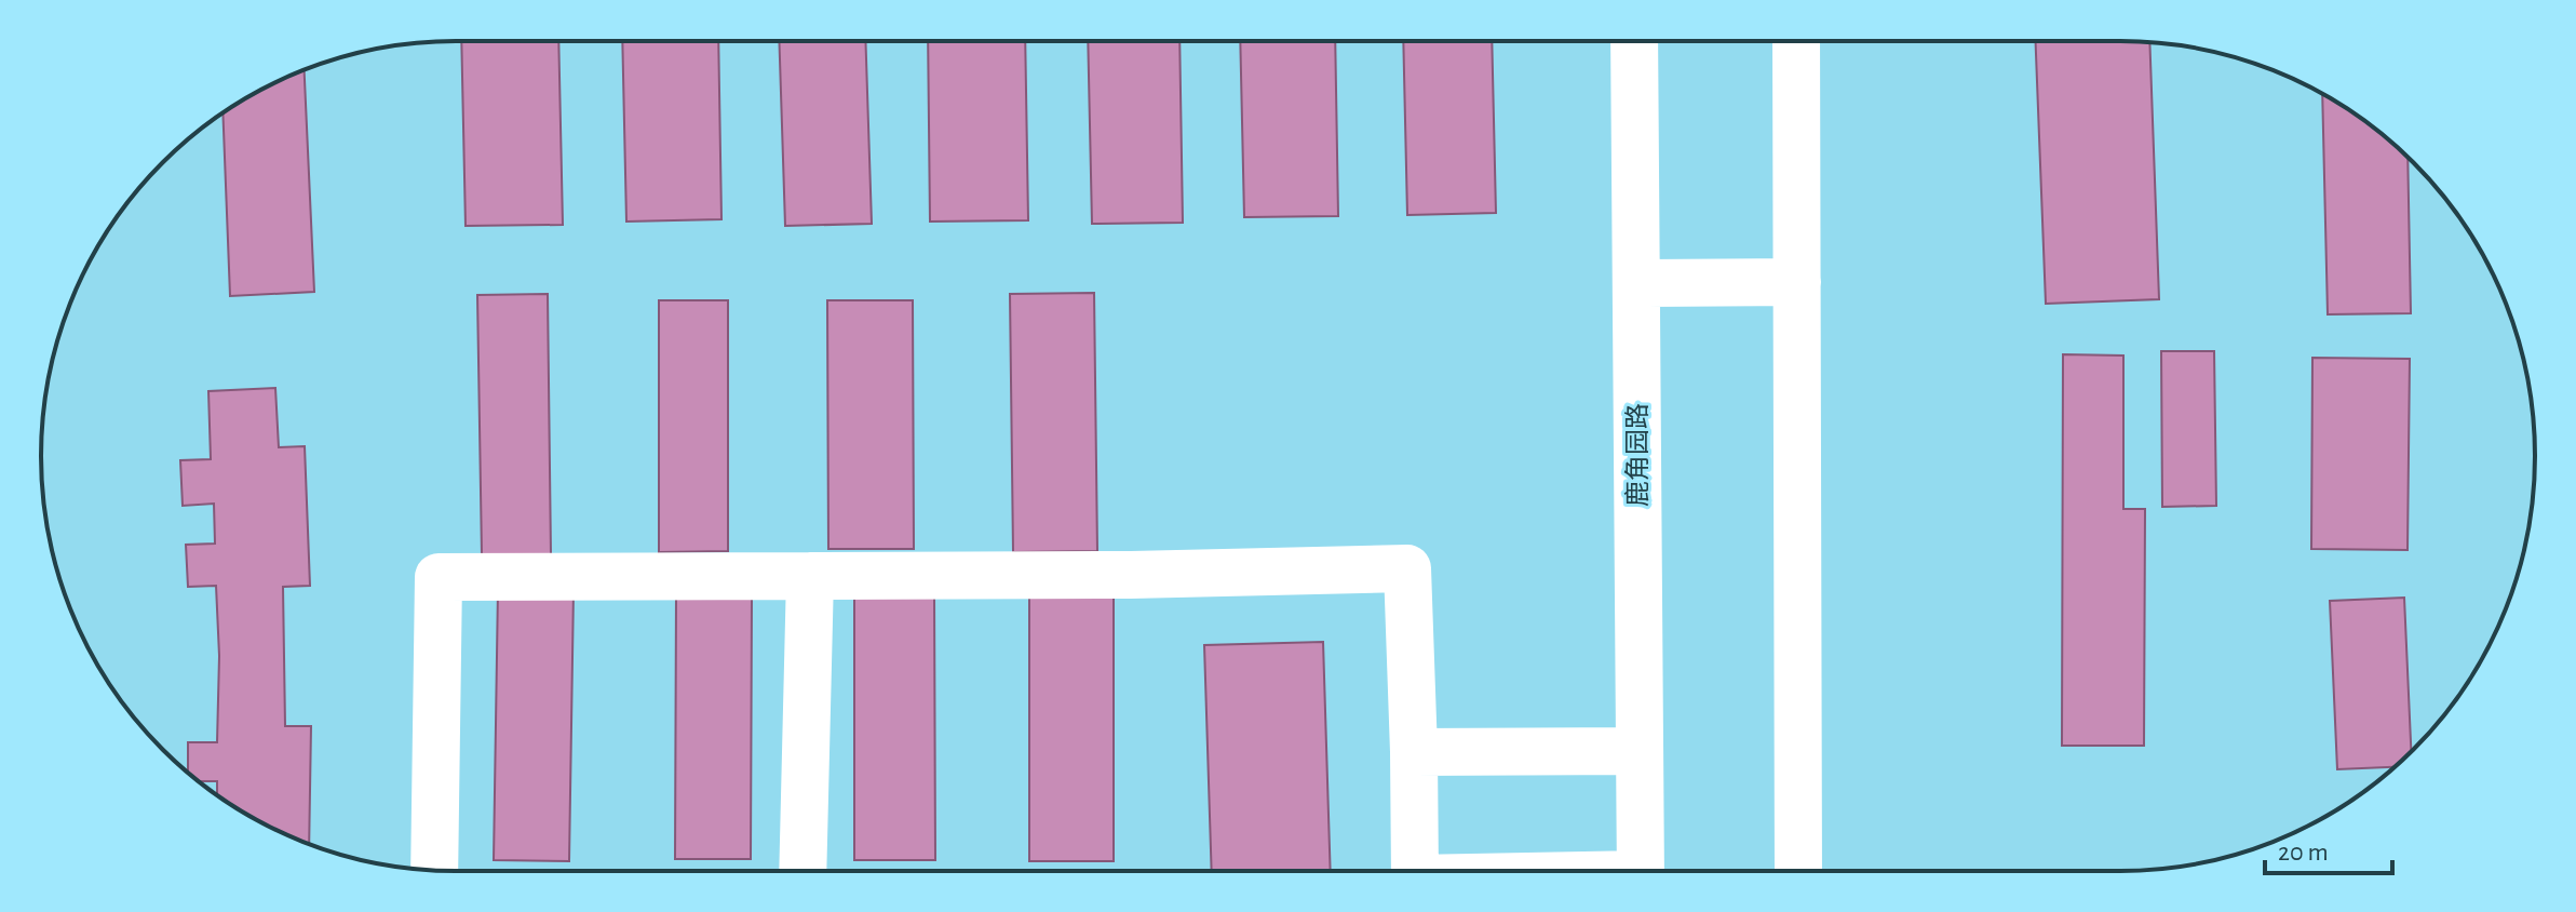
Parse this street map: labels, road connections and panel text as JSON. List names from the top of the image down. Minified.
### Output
{"streets":{"street":["鹿角园路"]},"scale_bar":"20 m"}
